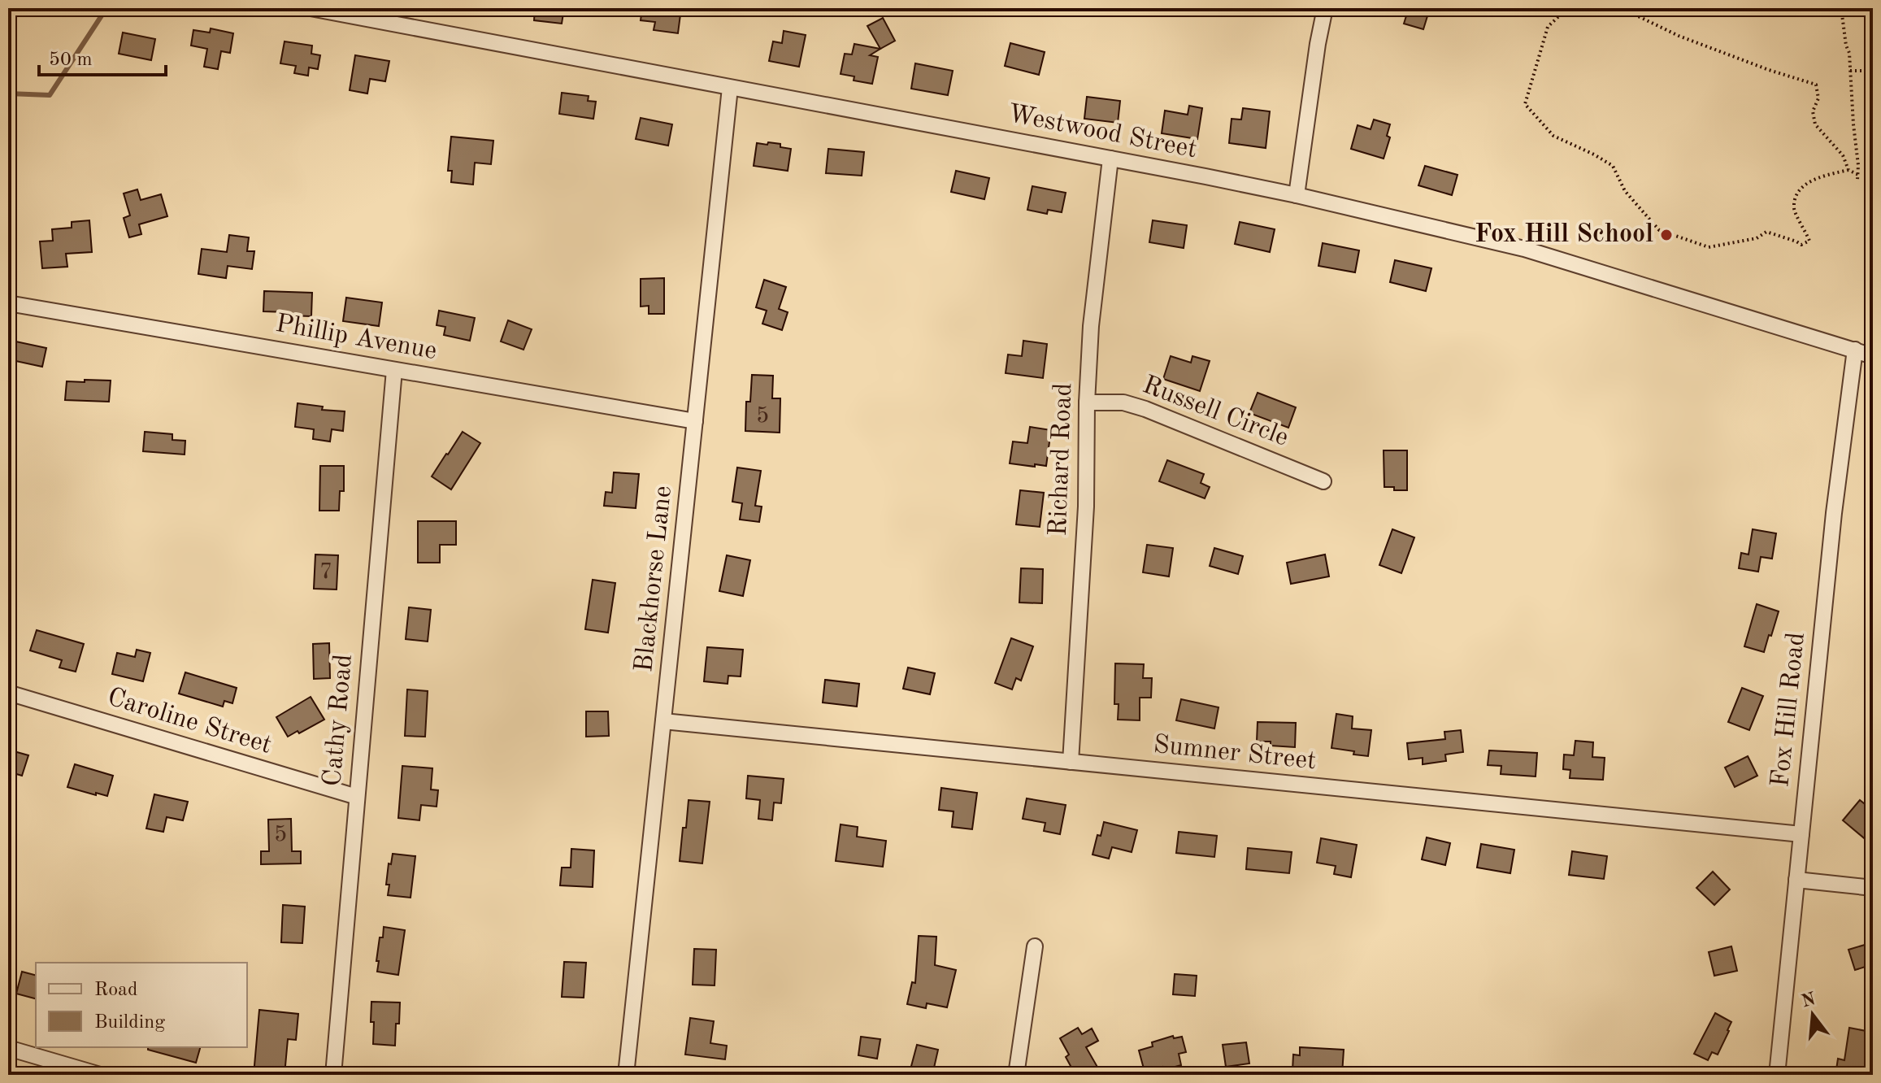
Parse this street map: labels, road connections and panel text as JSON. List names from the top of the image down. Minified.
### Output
{"streets":{"street":["Westwood Street","Phillip Avenue","Russell Circle","Richard Road","Blackhorse Lane","Fox Hill Road","Cathy Road","Caroline Street","Sumner Street"]},"crossings":[["Westwood Street","Richard Road"],["Westwood Street","Blackhorse Lane"],["Westwood Street","Fox Hill Road"],["Phillip Avenue","Blackhorse Lane"],["Phillip Avenue","Cathy Road"],["Russell Circle","Richard Road"],["Richard Road","Sumner Street"],["Blackhorse Lane","Sumner Street"],["Fox Hill Road","Sumner Street"],["Cathy Road","Caroline Street"]],"places":["Fox Hill School"],"house_numbers":["5","7","5"],"legend":["Road","Building"],"scale_bar":"50 m","north":"top"}
